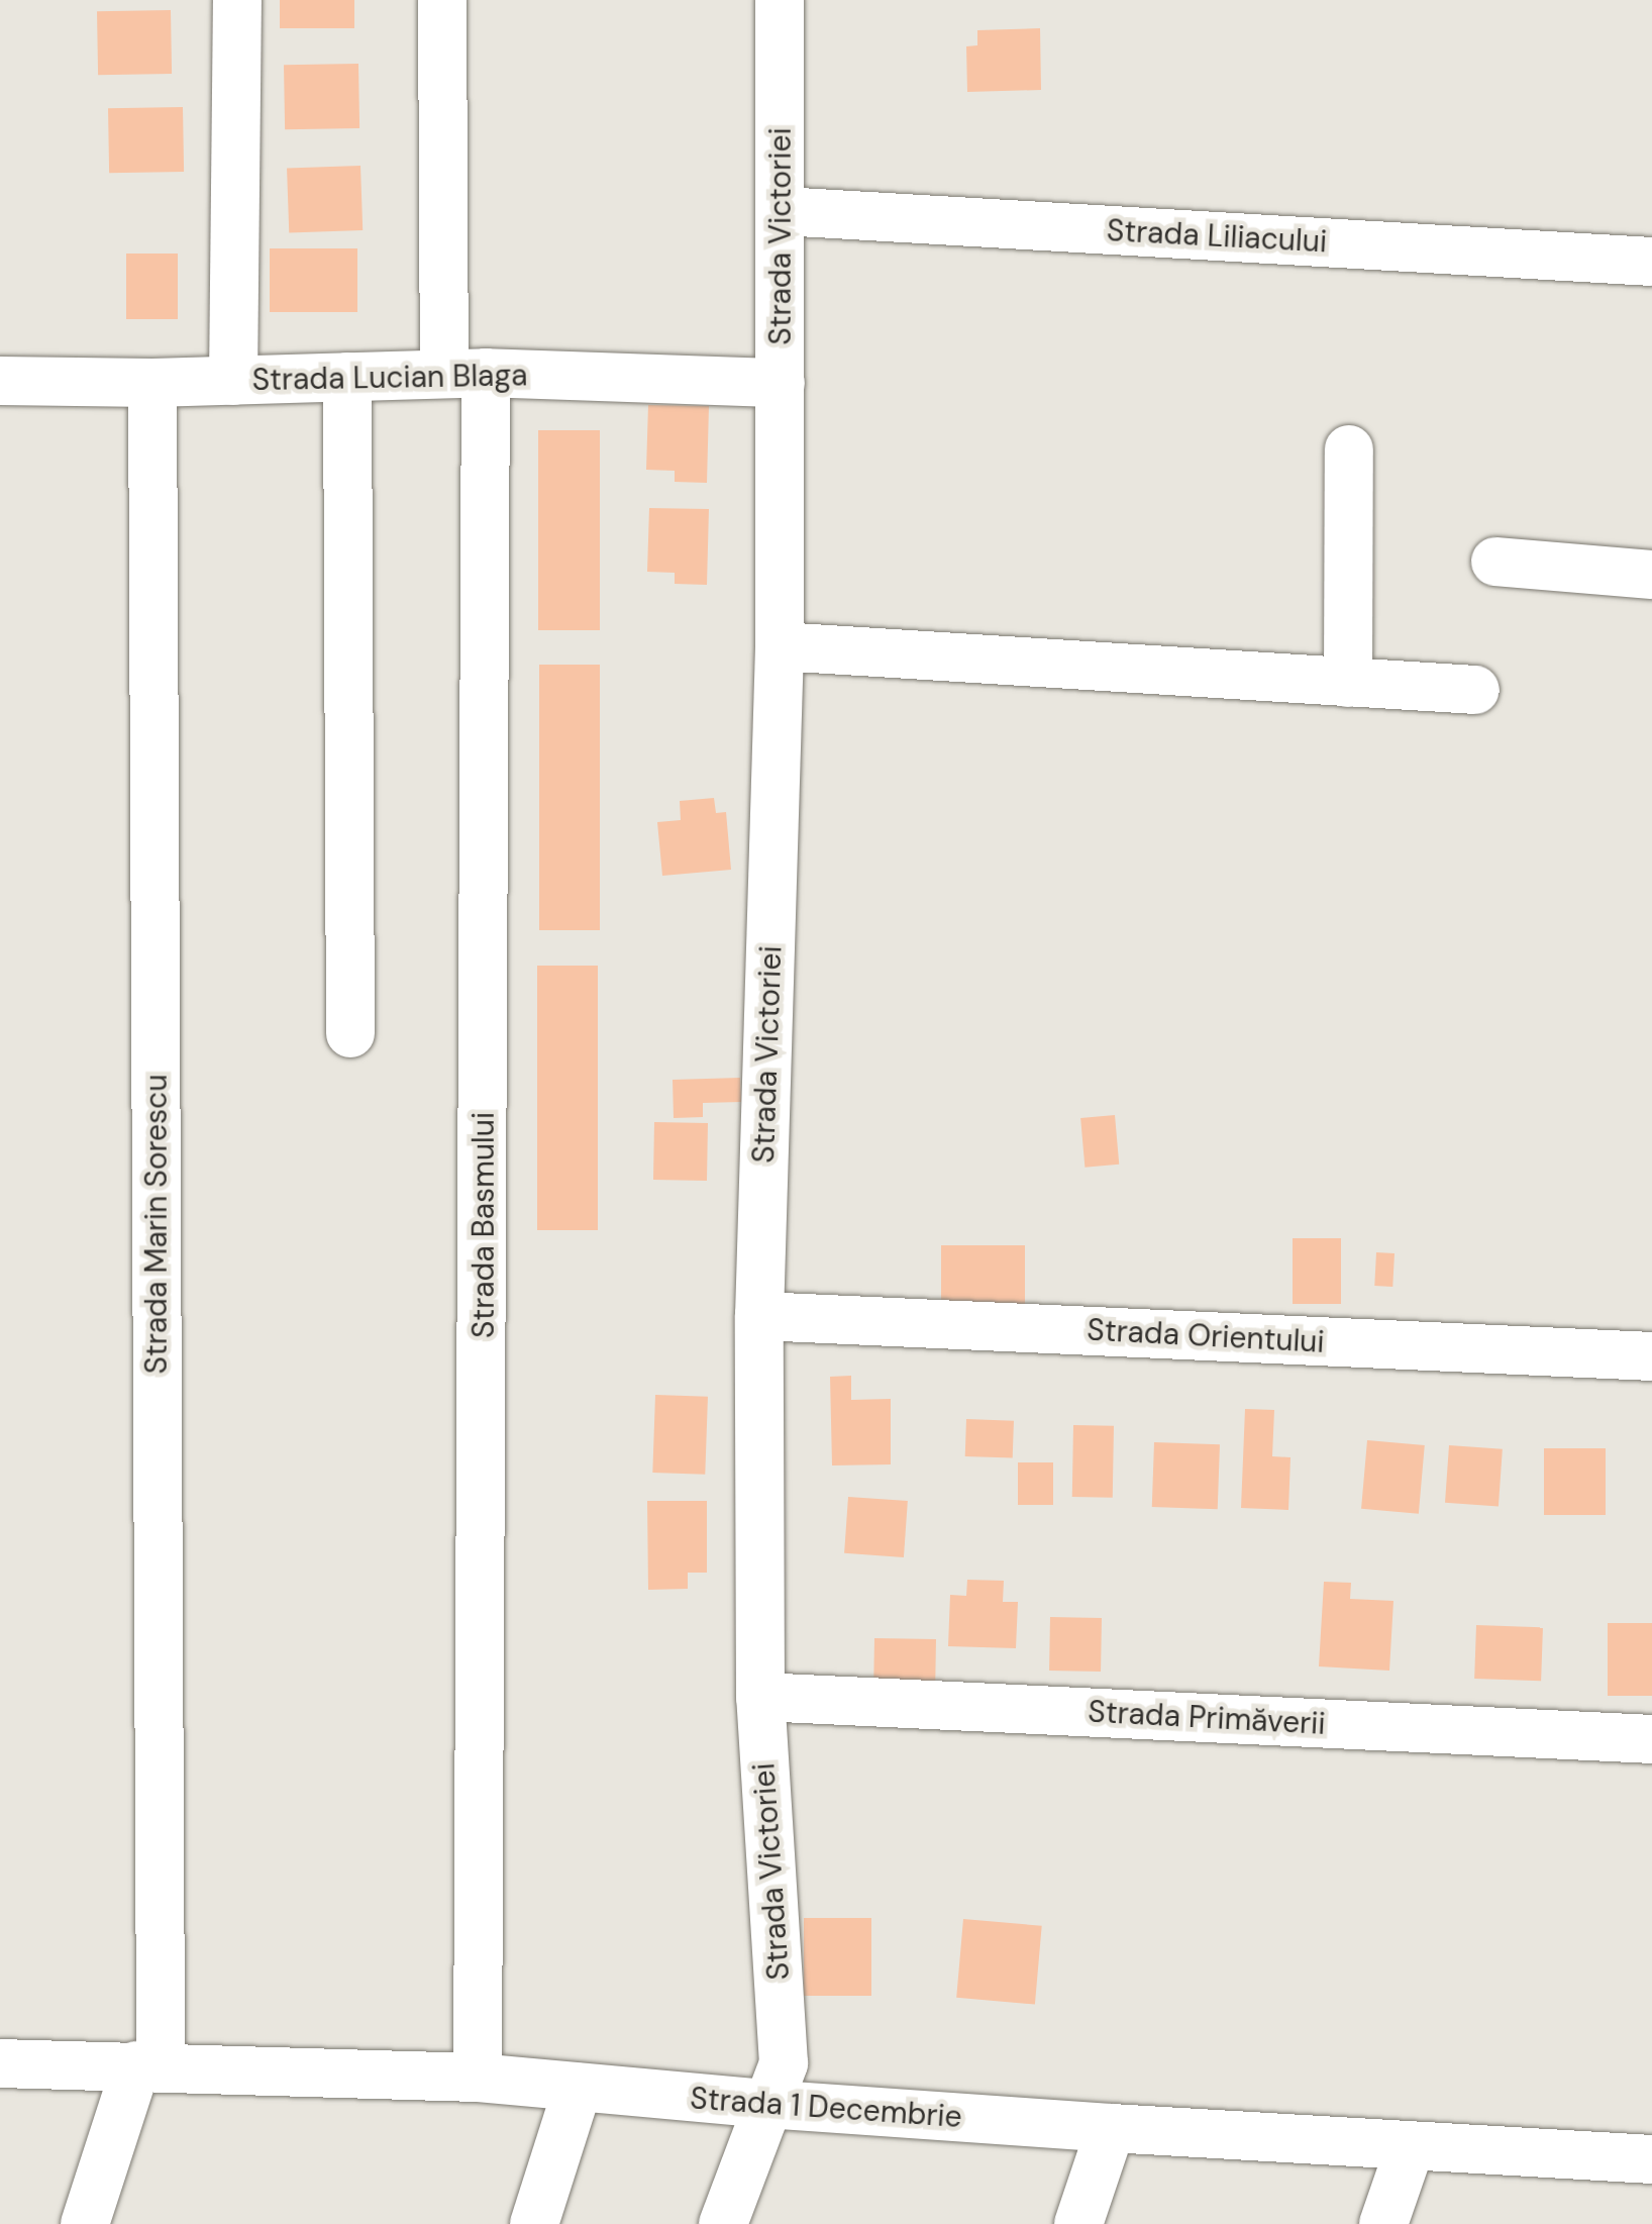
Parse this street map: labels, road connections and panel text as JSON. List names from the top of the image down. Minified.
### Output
{"streets":{"street":["Strada Victoriei","Strada Liliacului","Strada Lucian Blaga","Strada Marin Sorescu","Strada Basmului","Strada Orientului","Strada Primăverii","Strada 1 Decembrie"]},"crossings":[["Strada Victoriei","Strada Liliacului"],["Strada Victoriei","Strada Lucian Blaga"],["Strada Victoriei","Strada Orientului"],["Strada Victoriei","Strada Primăverii"],["Strada Victoriei","Strada 1 Decembrie"],["Strada Lucian Blaga","Strada Marin Sorescu"],["Strada Lucian Blaga","Strada Basmului"],["Strada Marin Sorescu","Strada 1 Decembrie"],["Strada Basmului","Strada 1 Decembrie"]]}
